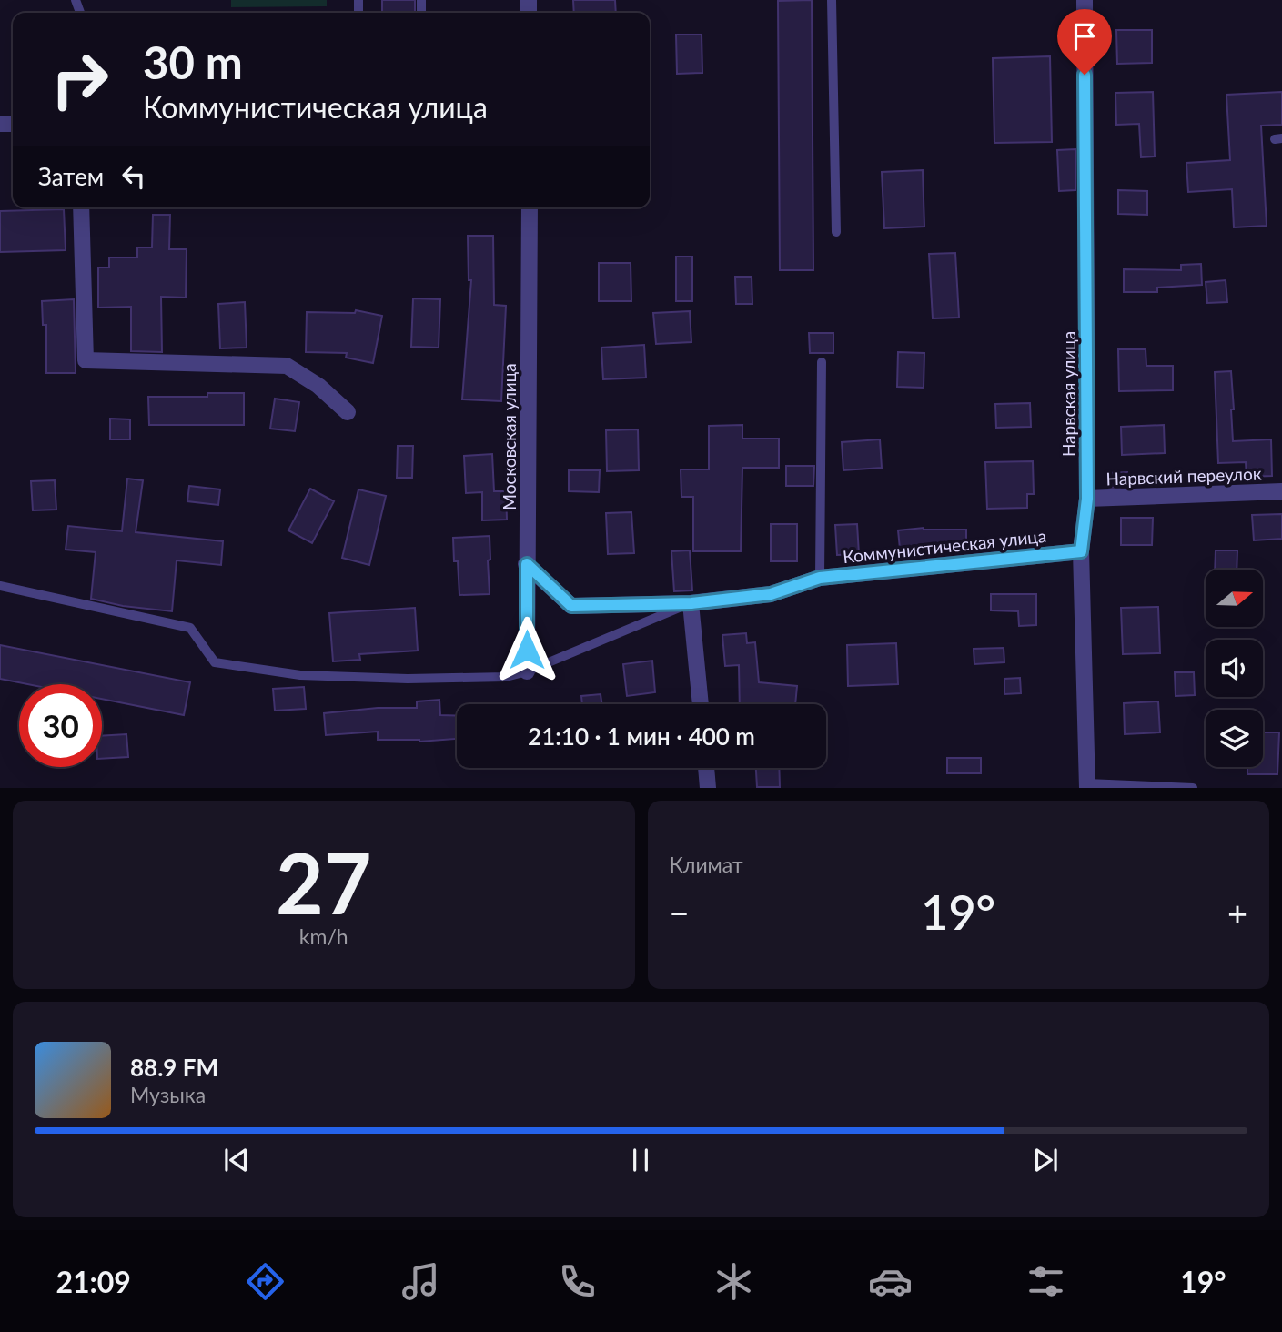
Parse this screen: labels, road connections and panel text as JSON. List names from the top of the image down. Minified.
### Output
{"streets":{"street":["Нарвская улица","Московская улица","Нарвский переулок","Коммунистическая улица"]},"crossings":[["Нарвская улица","Нарвский переулок"],["Нарвская улица","Коммунистическая улица"],["Московская улица","Коммунистическая улица"]],"north":"right","page":{"turn":["30 m","Коммунистическая улица"],"then":"Затем","limit":"30","trip":"21:10 · 1 мин · 400 m","tile":[["27","km/h"],"Климат"],"heat":["−","19°","+"],"song":["88.9 FM","Музыка"],"tabs":["21:09","19°"]}}
